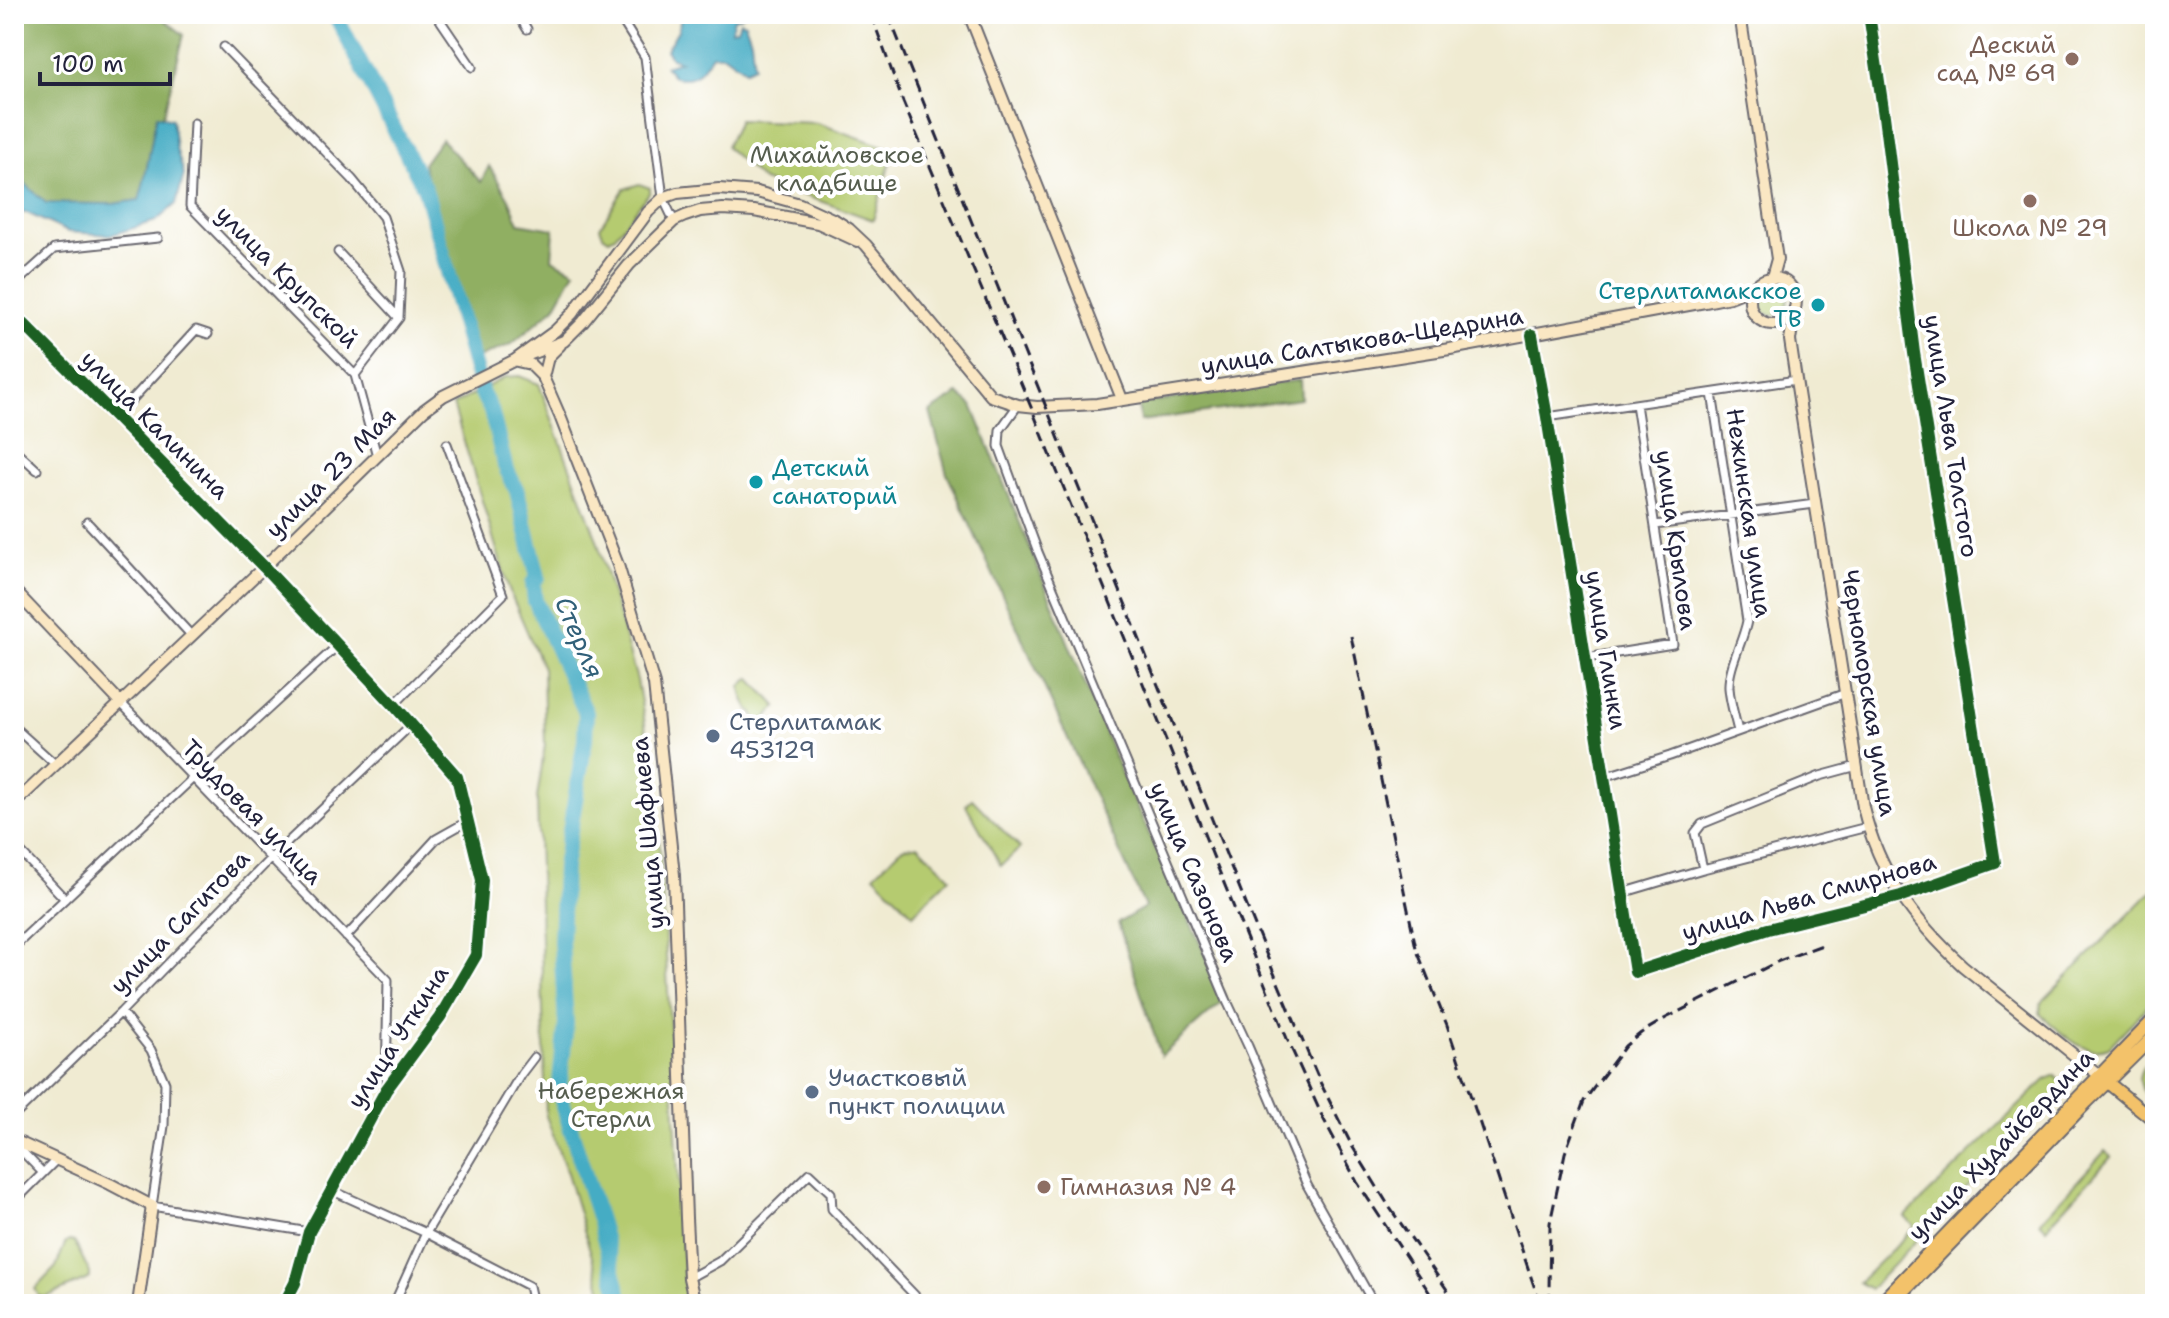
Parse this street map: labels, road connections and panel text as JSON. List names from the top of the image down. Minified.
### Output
{"streets":{"main road":["улица Салтыкова-Щедрина","улица 23 Мая","Черноморская улица","Трудовая улица","улица Шафиева","улица Худайбердина"],"street":["улица Крупской","улица Калинина","улица Льва Толстого","Нежинская улица","улица Крылова","улица Глинки","улица Сазонова","улица Льва Смирнова","улица Сагитова","улица Уткина"]},"crossings":[["улица Крупской","улица 23 Мая"],["улица Салтыкова-Щедрина","улица Глинки"],["улица Салтыкова-Щедрина","Черноморская улица"],["улица Салтыкова-Щедрина","улица Сазонова"],["улица Калинина","улица 23 Мая"],["улица Калинина","улица Уткина"],["улица Льва Толстого","улица Льва Смирнова"],["улица 23 Мая","Трудовая улица"],["улица 23 Мая","улица Уткина"],["улица Крылова","улица Глинки"],["улица Глинки","улица Льва Смирнова"],["Черноморская улица","улица Льва Смирнова"],["Черноморская улица","улица Худайбердина"],["Трудовая улица","улица Сагитова"],["Трудовая улица","улица Уткина"],["улица Сагитова","улица Уткина"]],"water":["Стерля"],"parks":["Михайловское кладбище","Набережная Стерли"],"places":["Деский сад № 69","Школа № 29","Стерлитамакское ТВ","Детский санаторий","Стерлитамак 453129","Участковый пункт полиции","Гимназия № 4"],"scale_bar":"100 m"}
